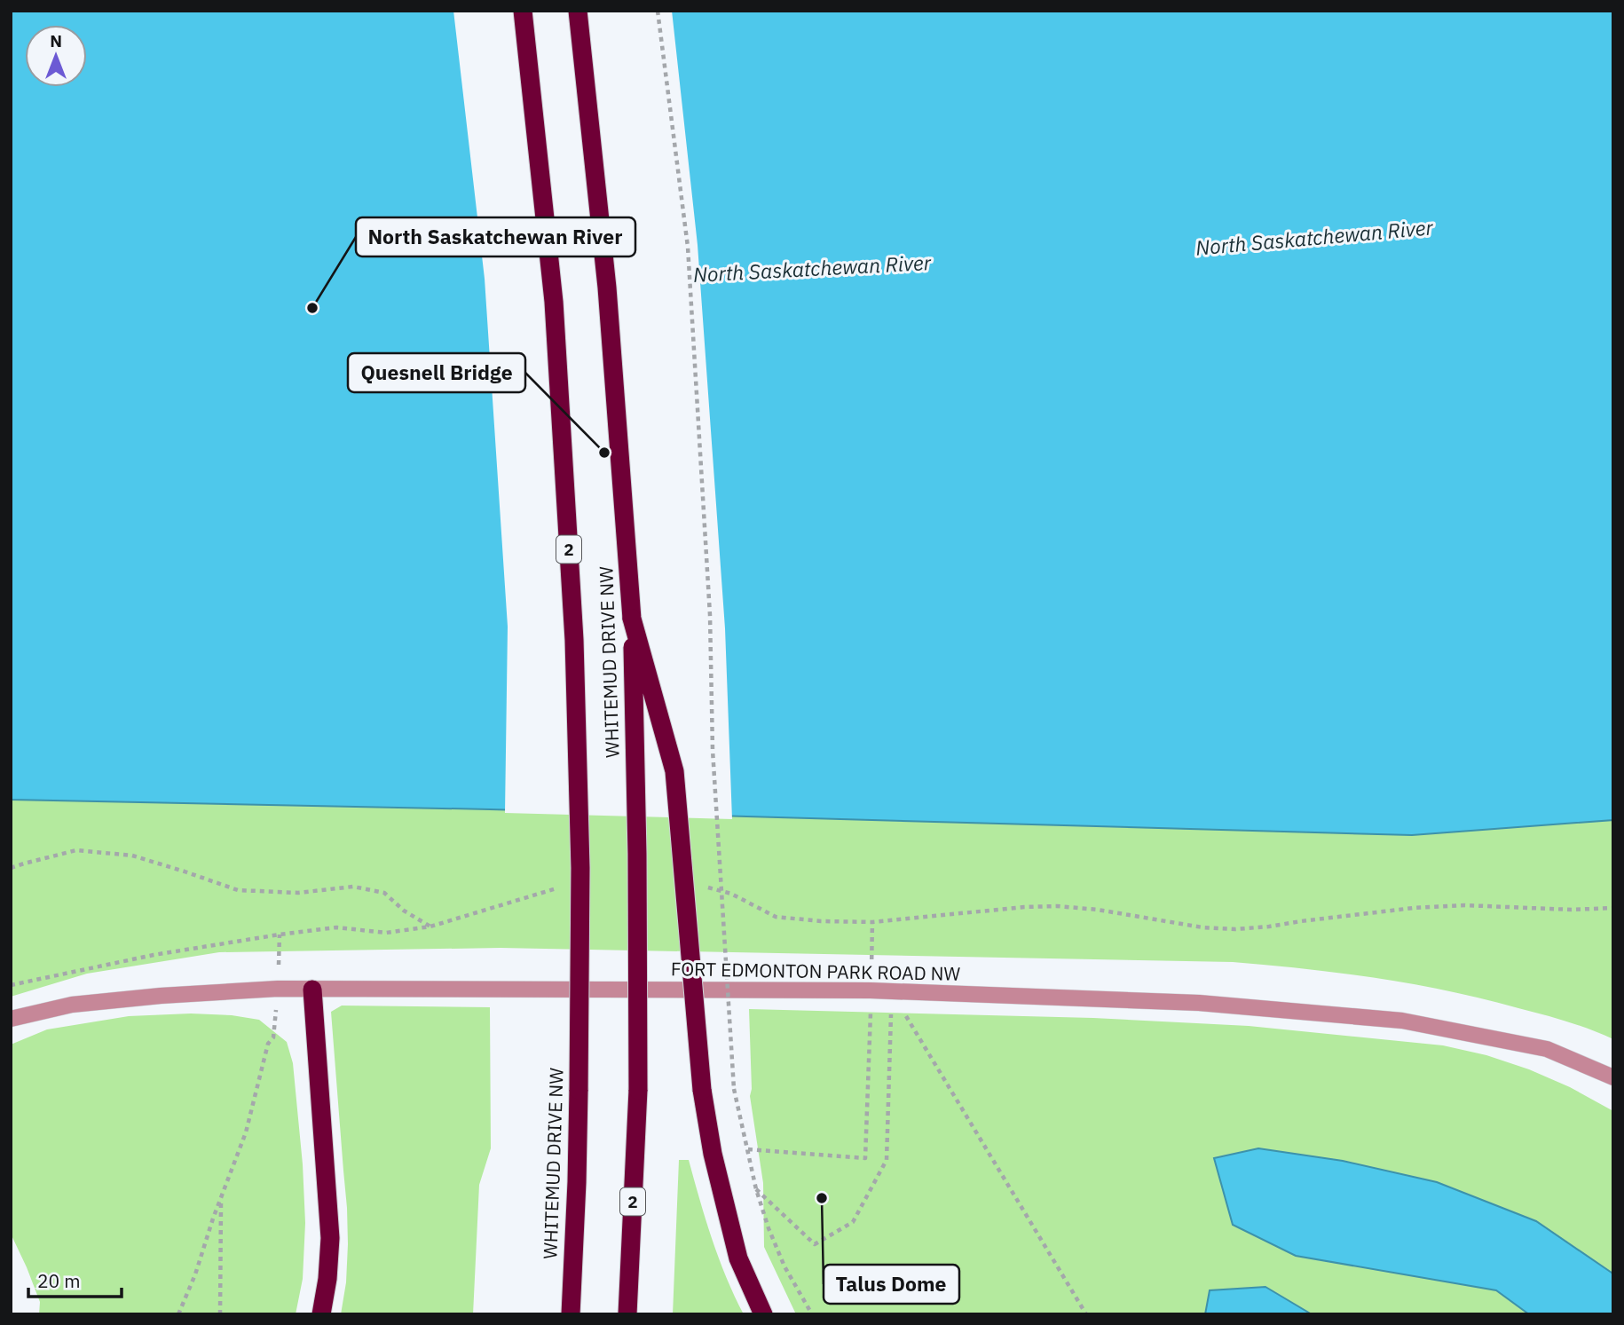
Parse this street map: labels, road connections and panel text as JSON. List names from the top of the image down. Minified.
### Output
{"streets":{"highway":["2","WHITEMUD DRIVE NW"],"street":["FORT EDMONTON PARK ROAD NW"]},"water":["North Saskatchewan River"],"places":["North Saskatchewan River","Quesnell Bridge","Talus Dome"],"scale_bar":"20 m","north":"top"}
